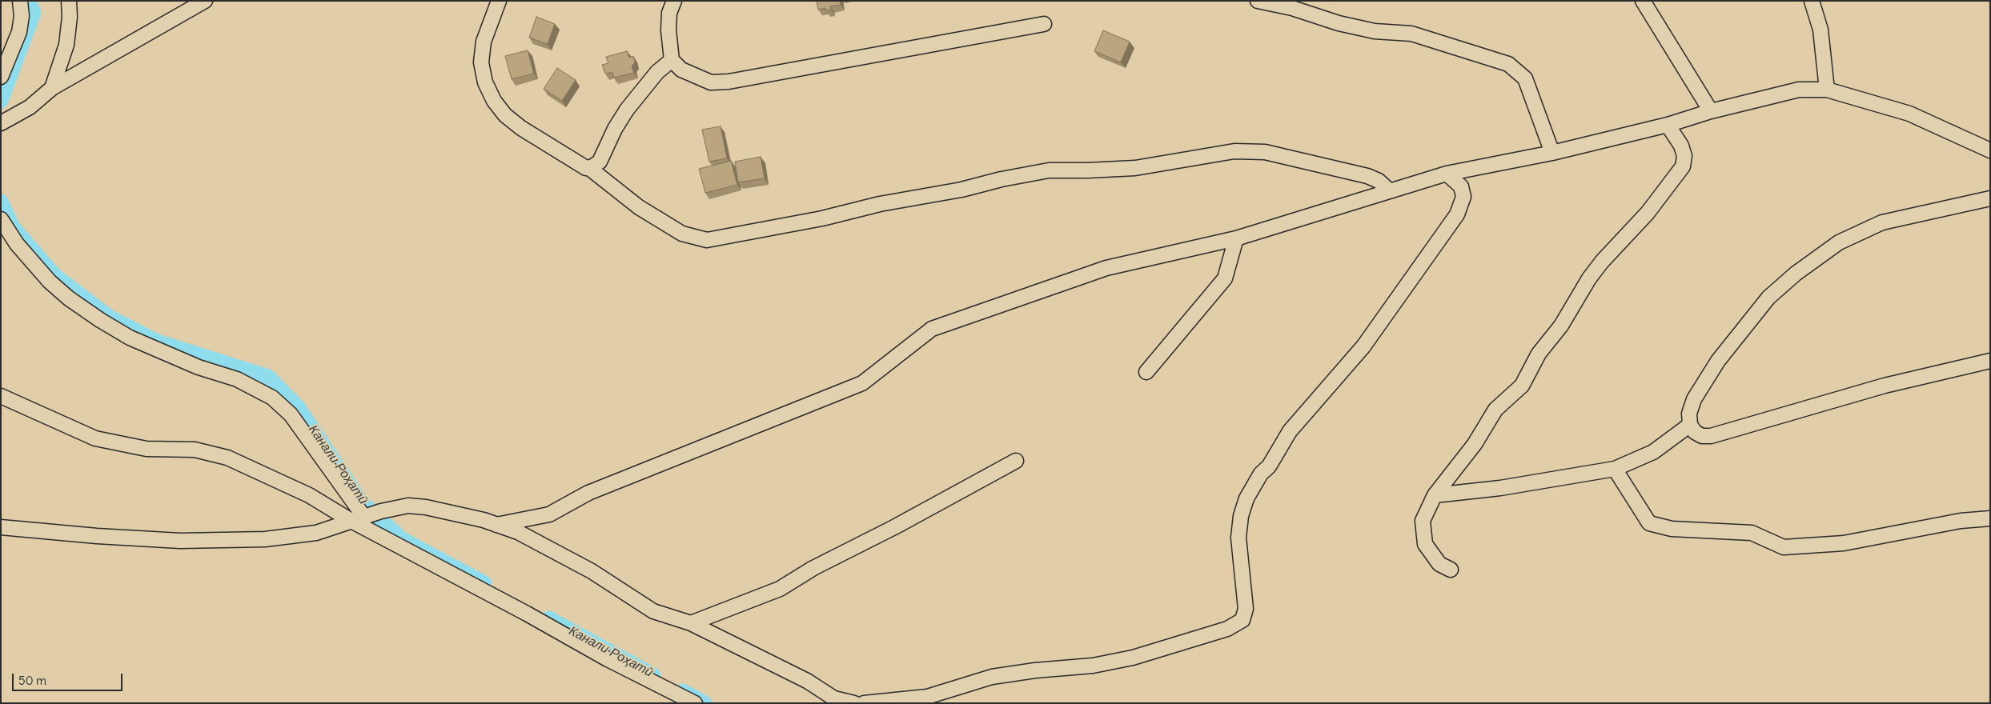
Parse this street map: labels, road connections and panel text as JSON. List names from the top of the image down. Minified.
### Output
{"water":["Канали Роҳатӣ"],"scale_bar":"50 m"}
